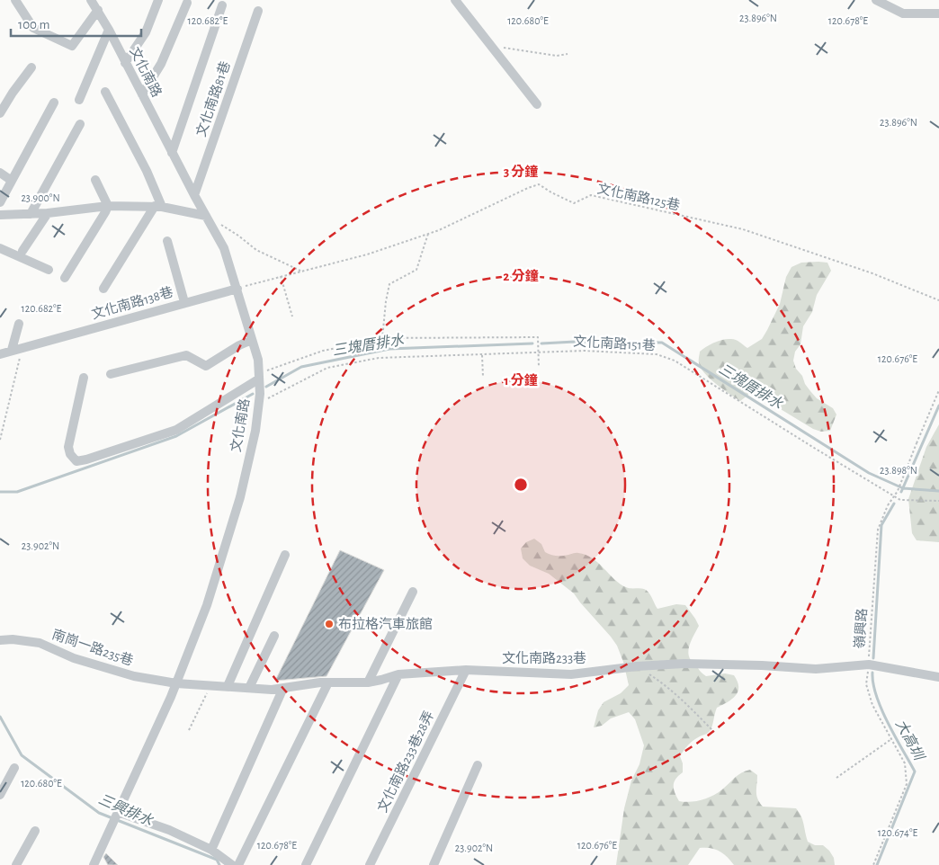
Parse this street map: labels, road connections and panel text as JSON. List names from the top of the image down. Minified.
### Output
{"streets":{"street":["文化南路","文化南路81巷","文化南路138巷","南崗一路235巷","文化南路233巷","文化南路233巷28弄"],"path":["文化南路125巷","文化南路151巷","嶺興路"]},"crossings":[["文化南路","文化南路81巷"],["文化南路","文化南路125巷"],["文化南路","文化南路138巷"],["文化南路","文化南路151巷"],["文化南路","南崗一路235巷"],["文化南路","文化南路233巷"],["文化南路125巷","文化南路138巷"],["嶺興路","文化南路233巷"],["南崗一路235巷","文化南路233巷"],["文化南路233巷","文化南路233巷28弄"]],"water":["三塊厝排水","大高圳","三興排水"],"places":["布拉格汽車旅館"],"scale_bar":"100 m","coordinates":["23.896°N","120.682°E","120.680°E","120.678°E","23.900°N","120.676°E","23.898°N","23.902°N","120.674°E"],"rings":["3 分鐘","2 分鐘","1 分鐘"]}
